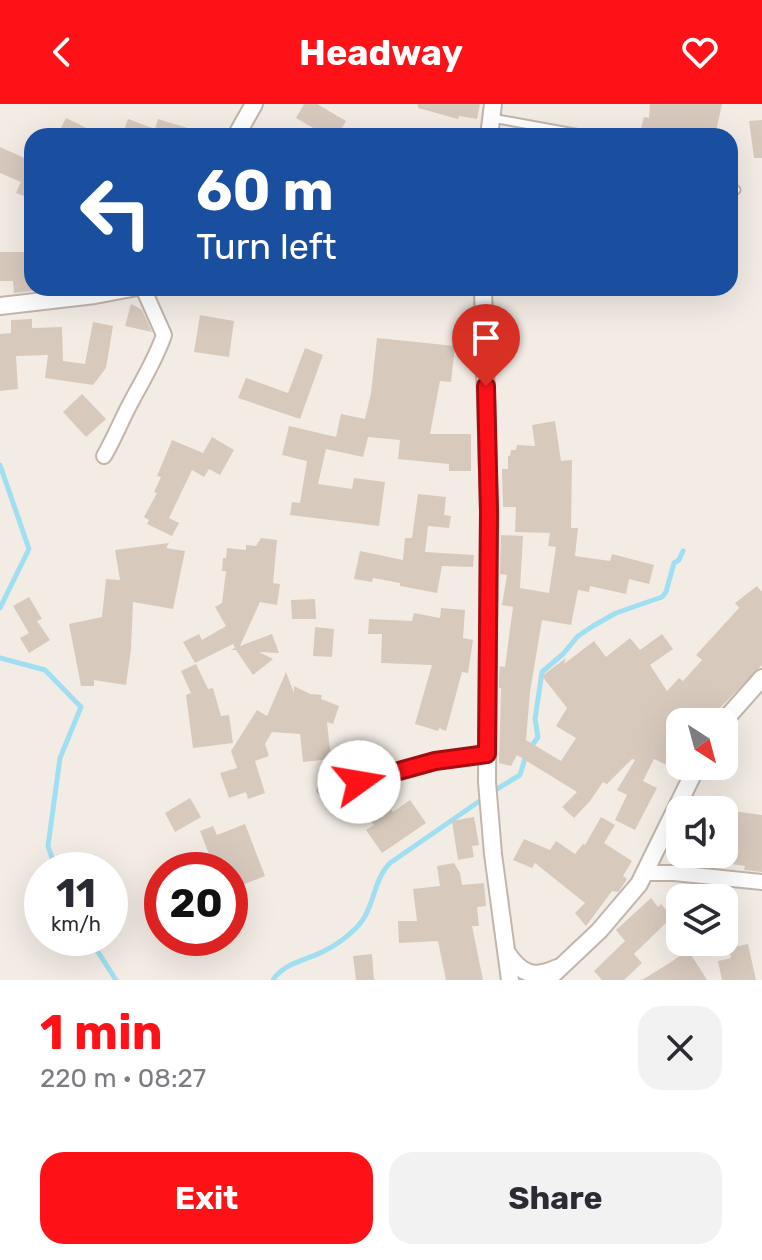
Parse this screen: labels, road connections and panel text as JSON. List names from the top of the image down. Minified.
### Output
{"north":"bottom right","page":{"header":"Headway","turn":["60 m","Turn left"],"speed":"11 km/h","limit":"20","heading":["1 min","220 m · 08:27"],"buttons":["Exit","Share"]}}
